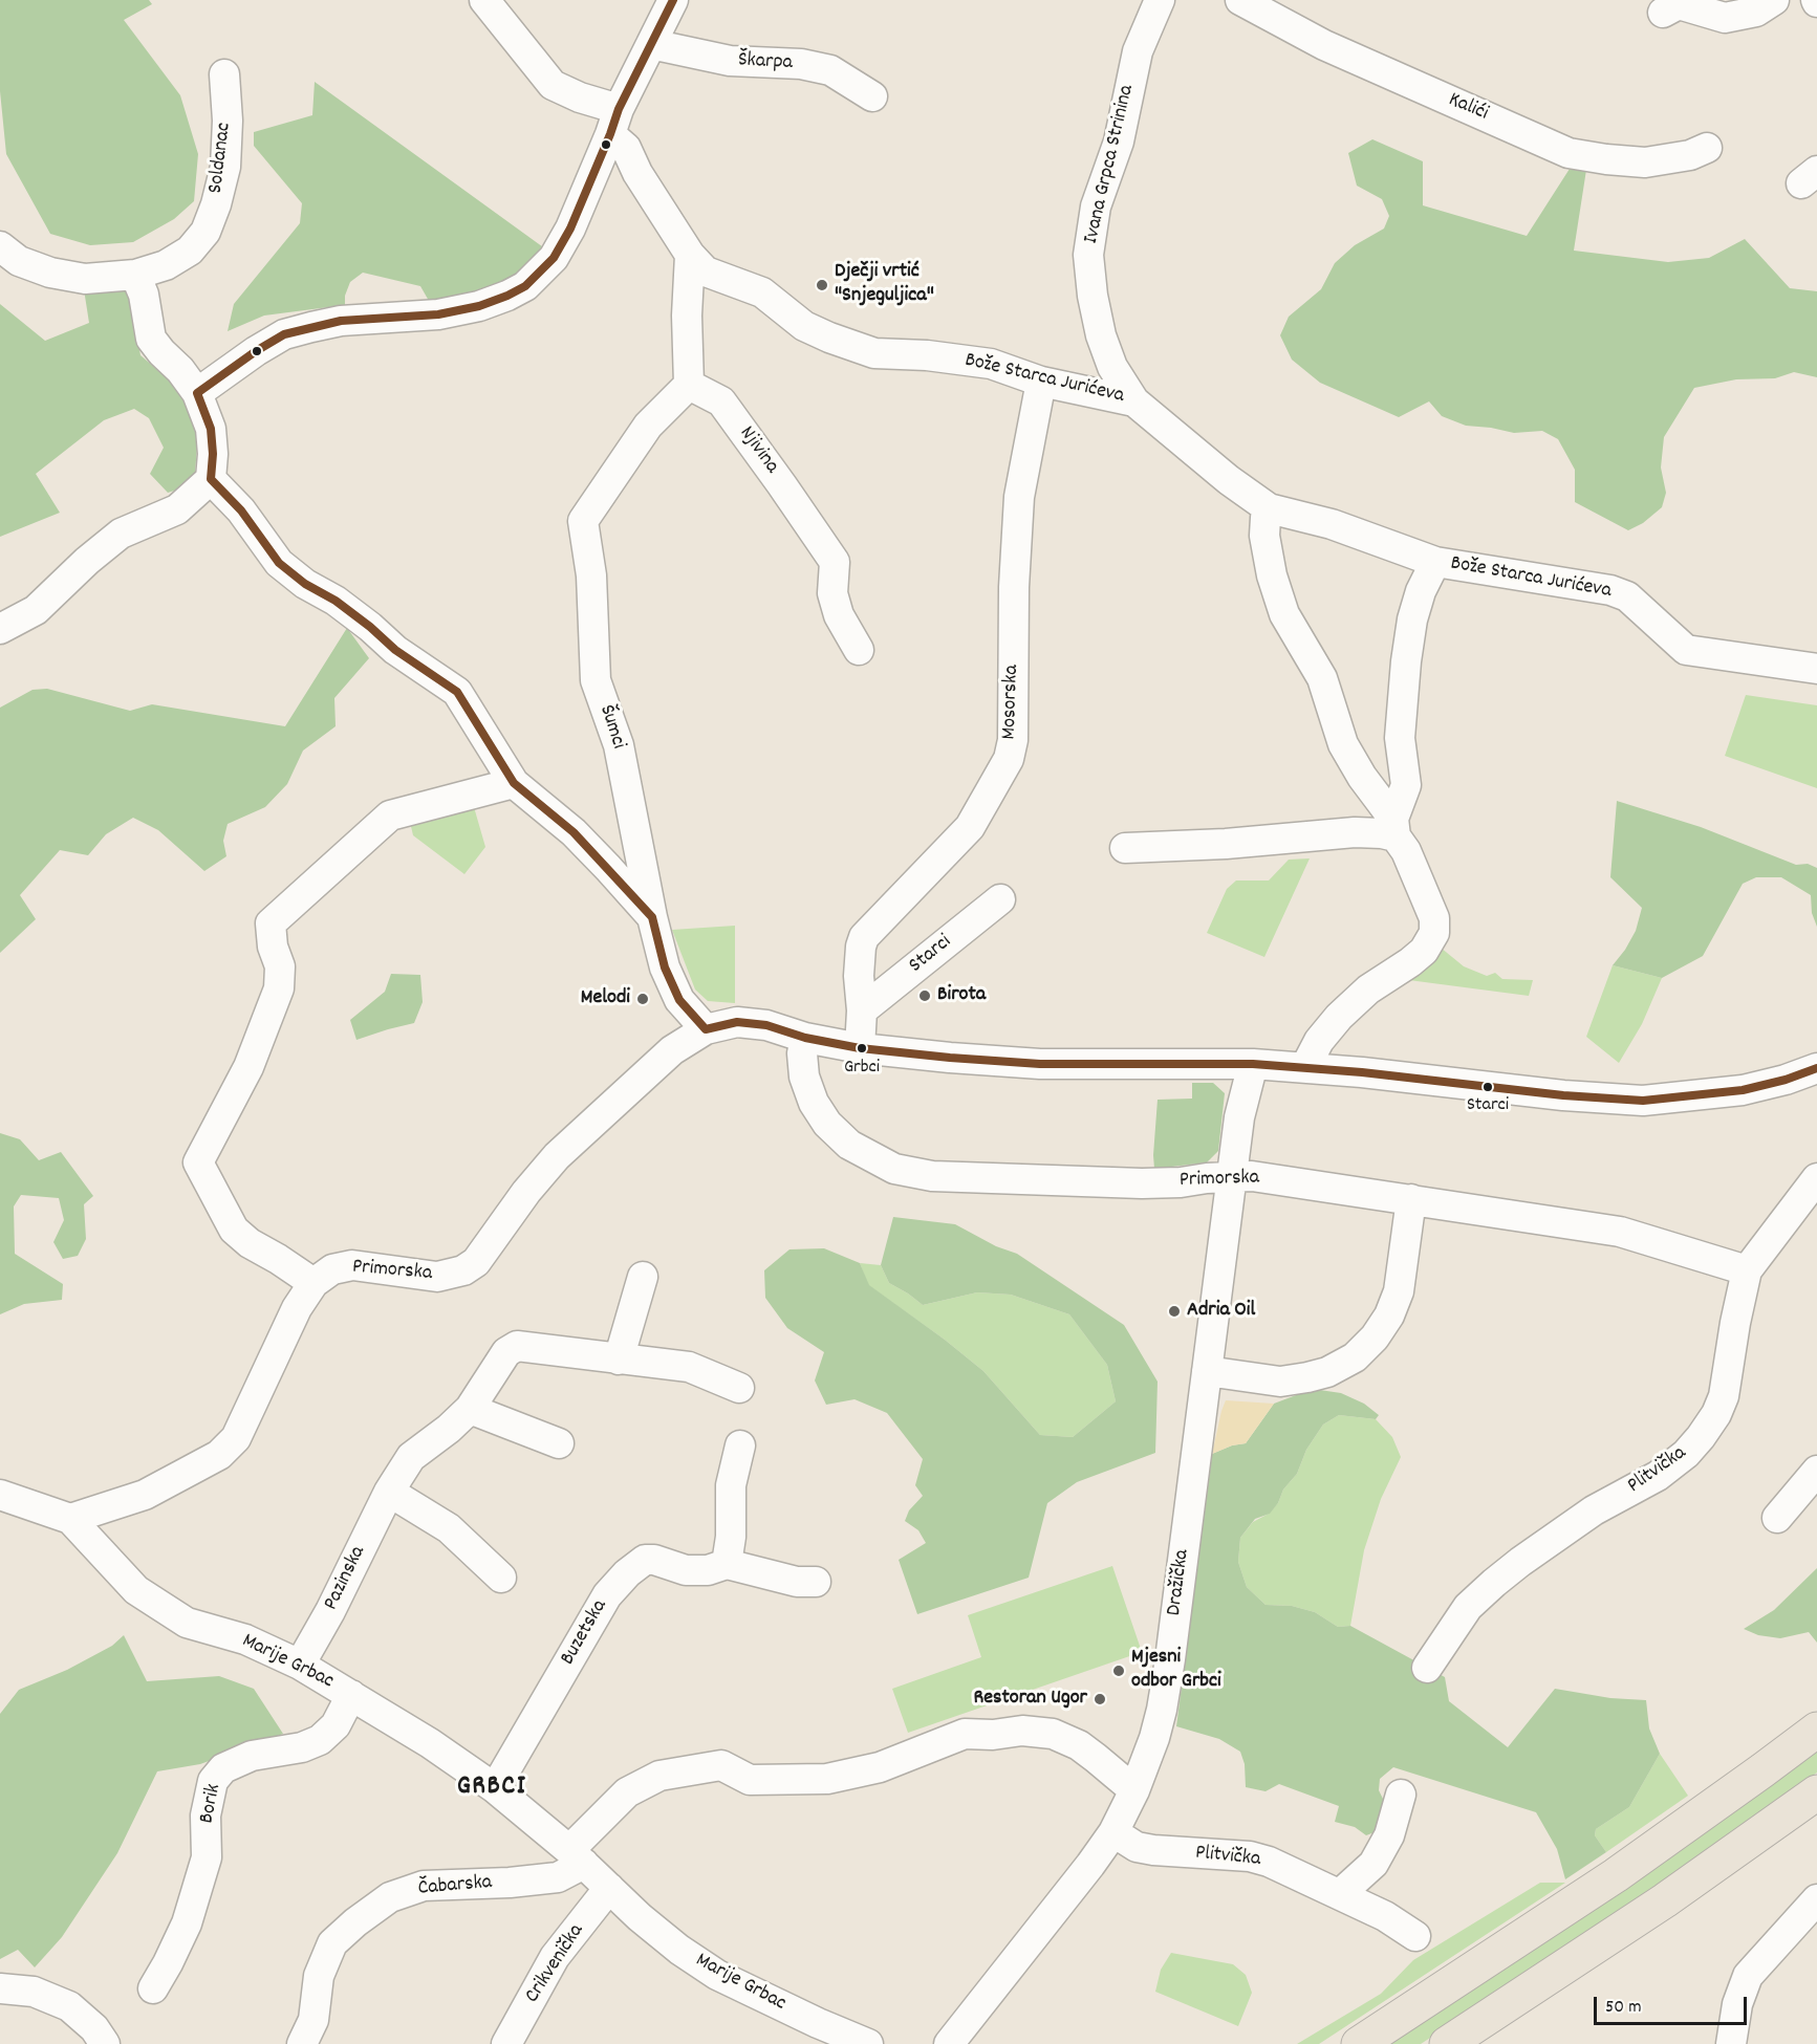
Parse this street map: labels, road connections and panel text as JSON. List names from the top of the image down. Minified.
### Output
{"streets":{"street":["Škarpa","Kalići","Soldanac","Ivana Grpca Strinina","Bože Starca Jurićeva","Njivina","Mosorska","Šumci","Starci","Primorska","Plitvička","Pazinska","Dražička","Buzetska","Marije Grbac","Borik","Čabarska","Crikvenička"]},"crossings":[["Ivana Grpca Strinina","Bože Starca Jurićeva"],["Bože Starca Jurićeva","Mosorska"],["Njivina","Šumci"],["Mosorska","Starci"],["Mosorska","Primorska"],["Šumci","Primorska"],["Primorska","Plitvička"],["Primorska","Dražička"],["Primorska","Marije Grbac"],["Plitvička","Dražička"],["Pazinska","Marije Grbac"],["Buzetska","Marije Grbac"],["Marije Grbac","Borik"],["Marije Grbac","Čabarska"],["Marije Grbac","Crikvenička"]],"districts":["GRBCI"],"places":["Dječji vrtić \"Snjeguljica\"","Birota","Melodi","Grbci","Starci","Adria Oil","Mjesni odbor Grbci","Restoran Ugor"],"scale_bar":"50 m"}
